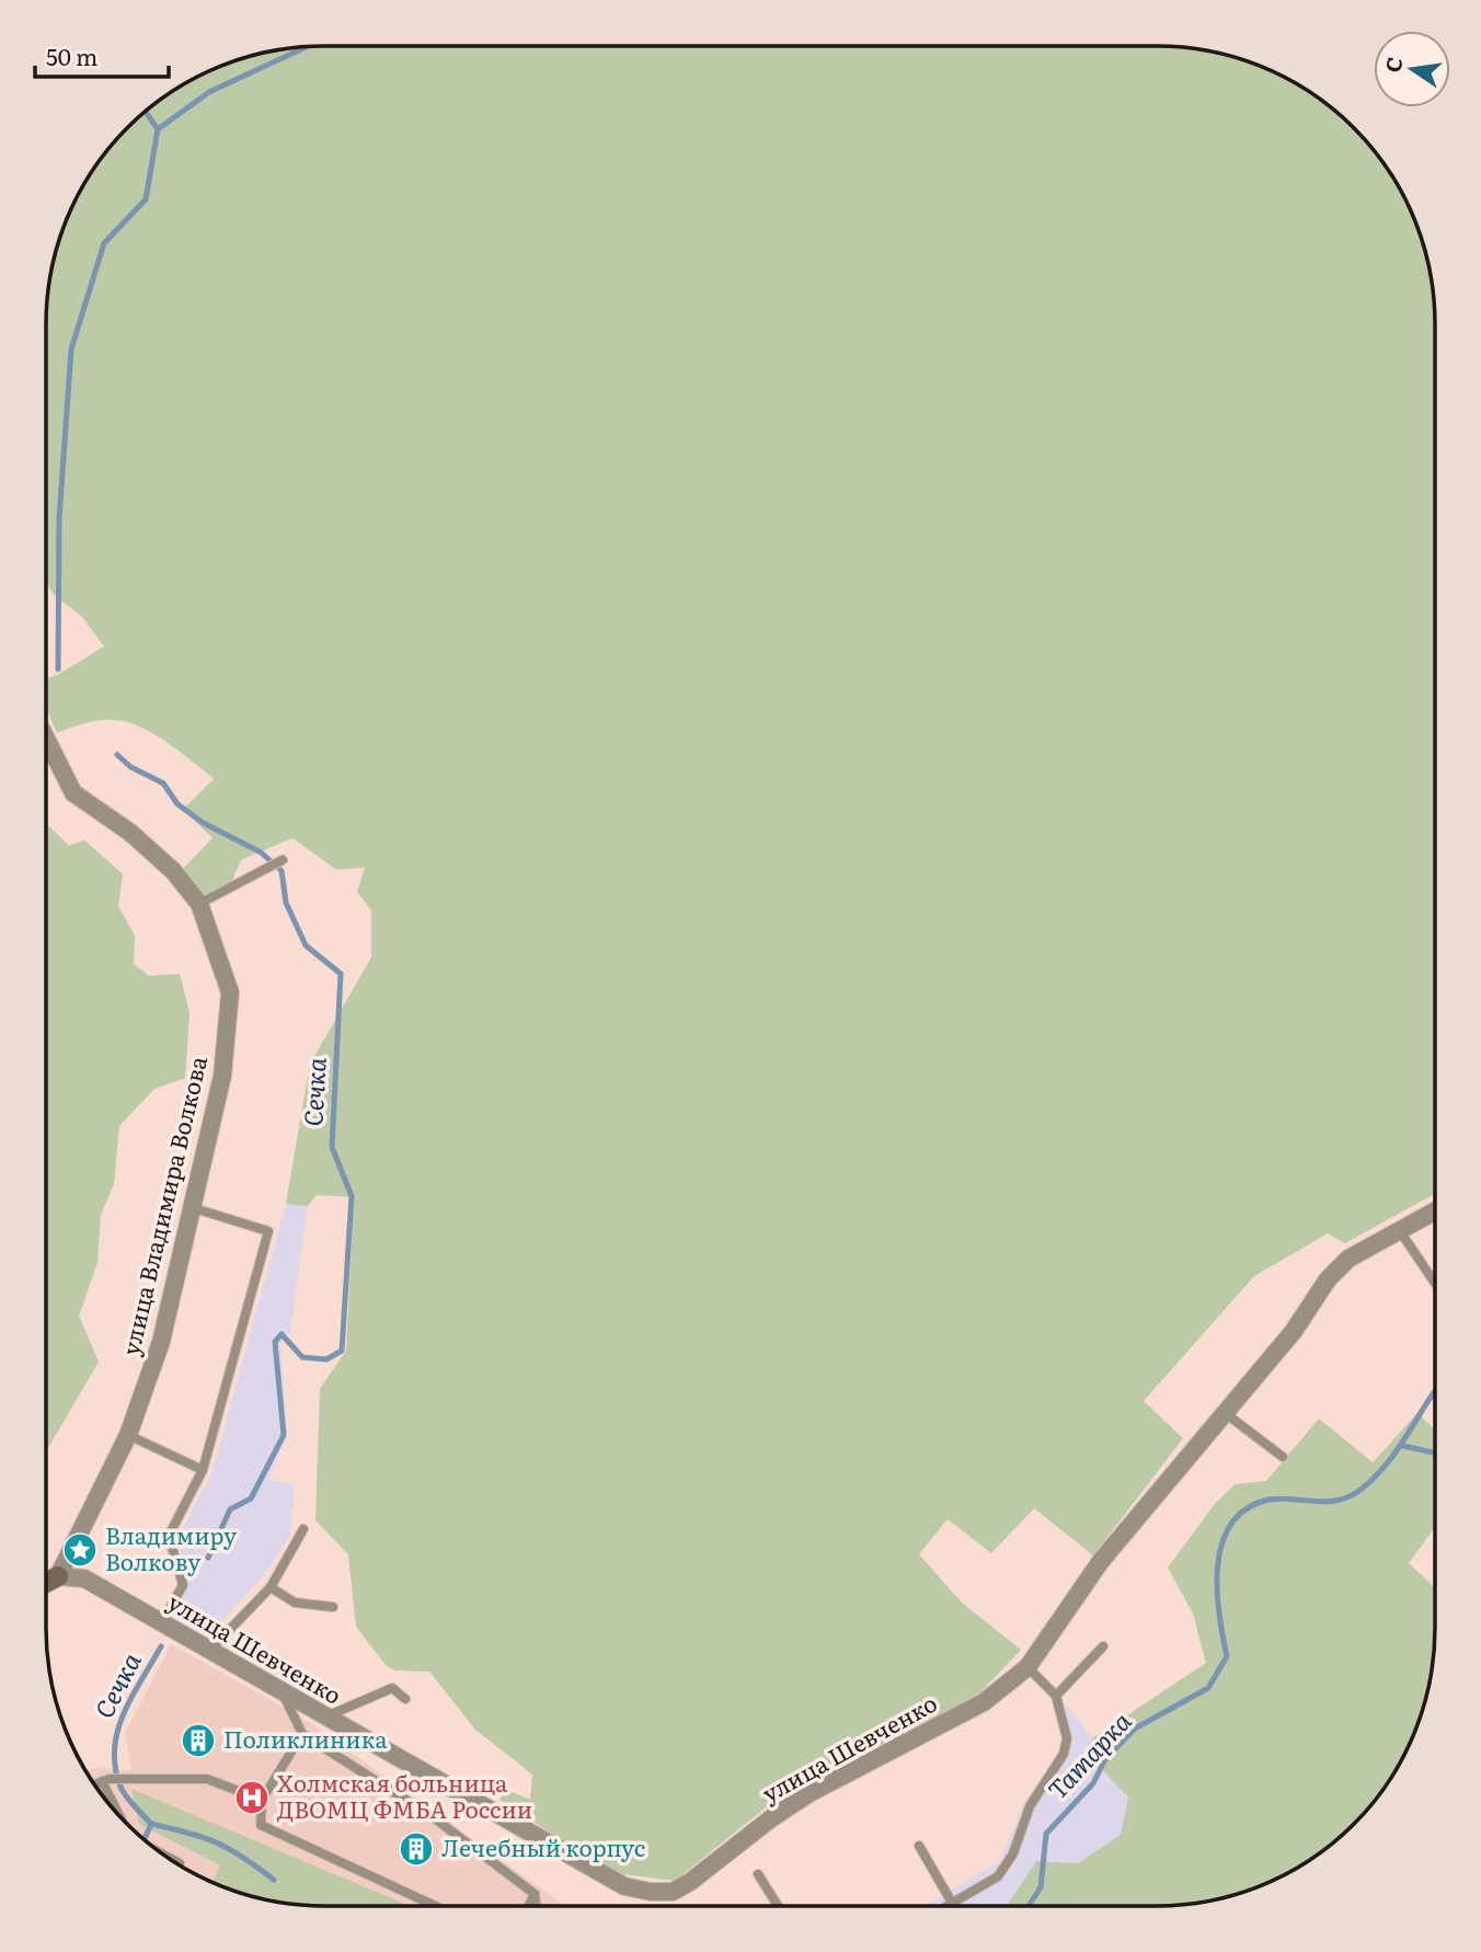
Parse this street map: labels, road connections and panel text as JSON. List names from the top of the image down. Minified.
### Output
{"streets":{"street":["улица Владимира Волкова","улица Шевченко"]},"crossings":[["улица Владимира Волкова","улица Шевченко"]],"water":["Сечка","Татарка"],"places":{"place":["Владимиру Волкову"],"building":["Поликлиника","Лечебный корпус"],"hospital":["Холмская больница ДВОМЦ ФМБА России"]},"scale_bar":"50 m","north":"left"}
